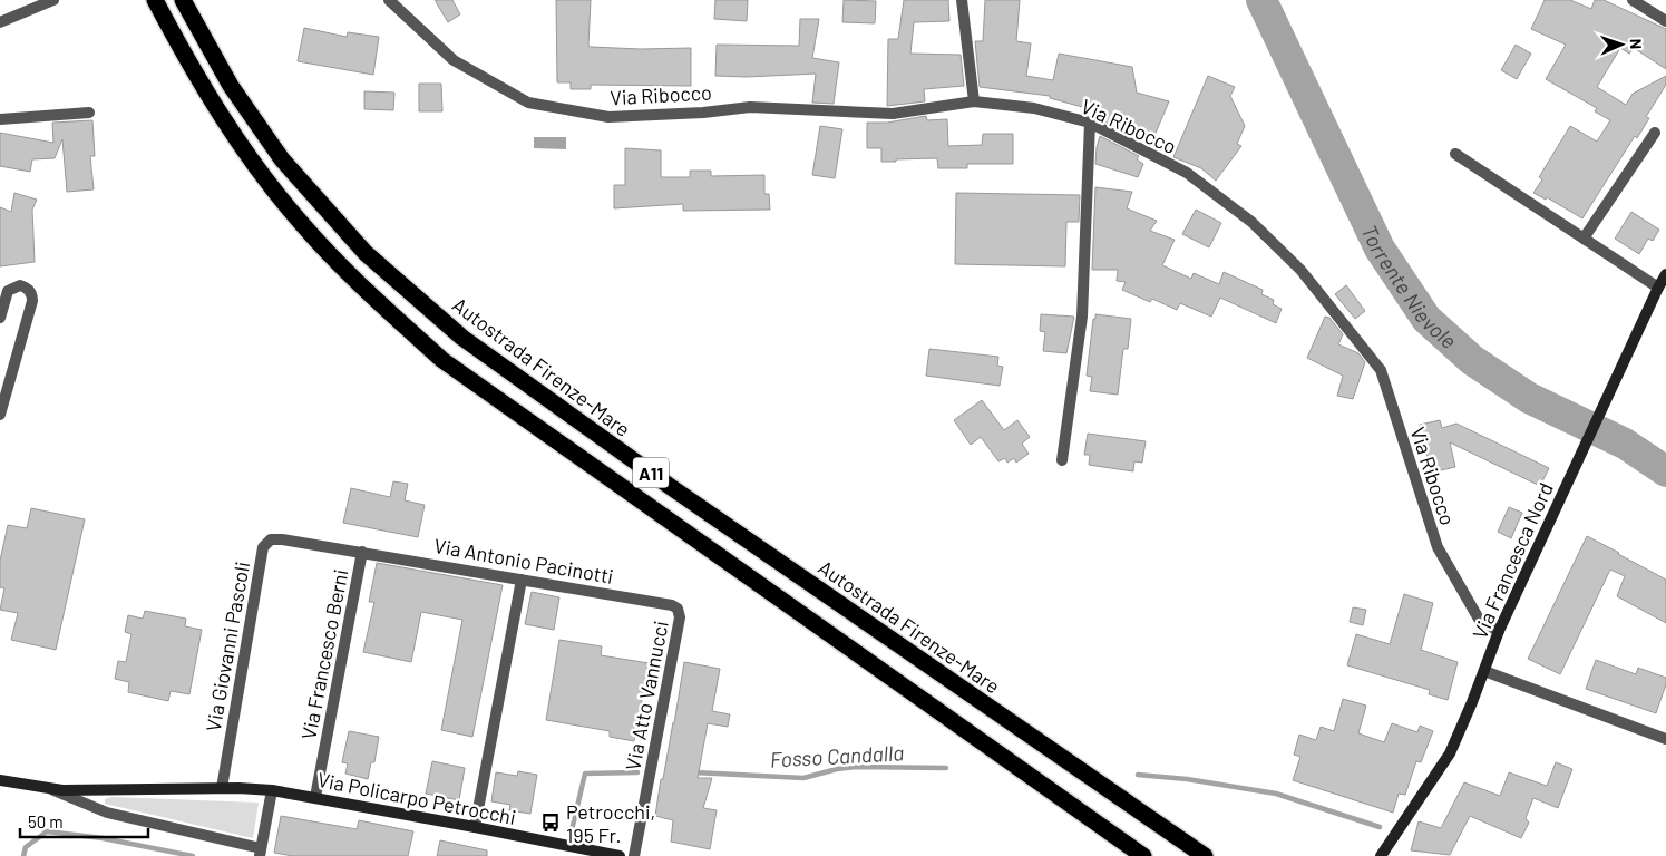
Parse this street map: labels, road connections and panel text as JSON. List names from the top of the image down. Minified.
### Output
{"streets":{"highway":["Autostrada Firenze-Mare","A11"],"main road":["Via Francesca Nord","Via Policarpo Petrocchi"],"street":["Via Ribocco","Via Antonio Pacinotti","Via Giovanni Pascoli","Via Francesco Berni","Via Atto Vannucci"]},"crossings":[["Via Ribocco","Via Francesca Nord"],["Via Antonio Pacinotti","Via Giovanni Pascoli"],["Via Antonio Pacinotti","Via Francesco Berni"],["Via Antonio Pacinotti","Via Atto Vannucci"],["Via Giovanni Pascoli","Via Francesco Berni"],["Via Giovanni Pascoli","Via Policarpo Petrocchi"],["Via Francesco Berni","Via Policarpo Petrocchi"]],"water":["Torrente Nievole","Fosso Candalla"],"places":{"bus stop":["Petrocchi, 195 Fr."]},"scale_bar":"50 m","north":"right"}
